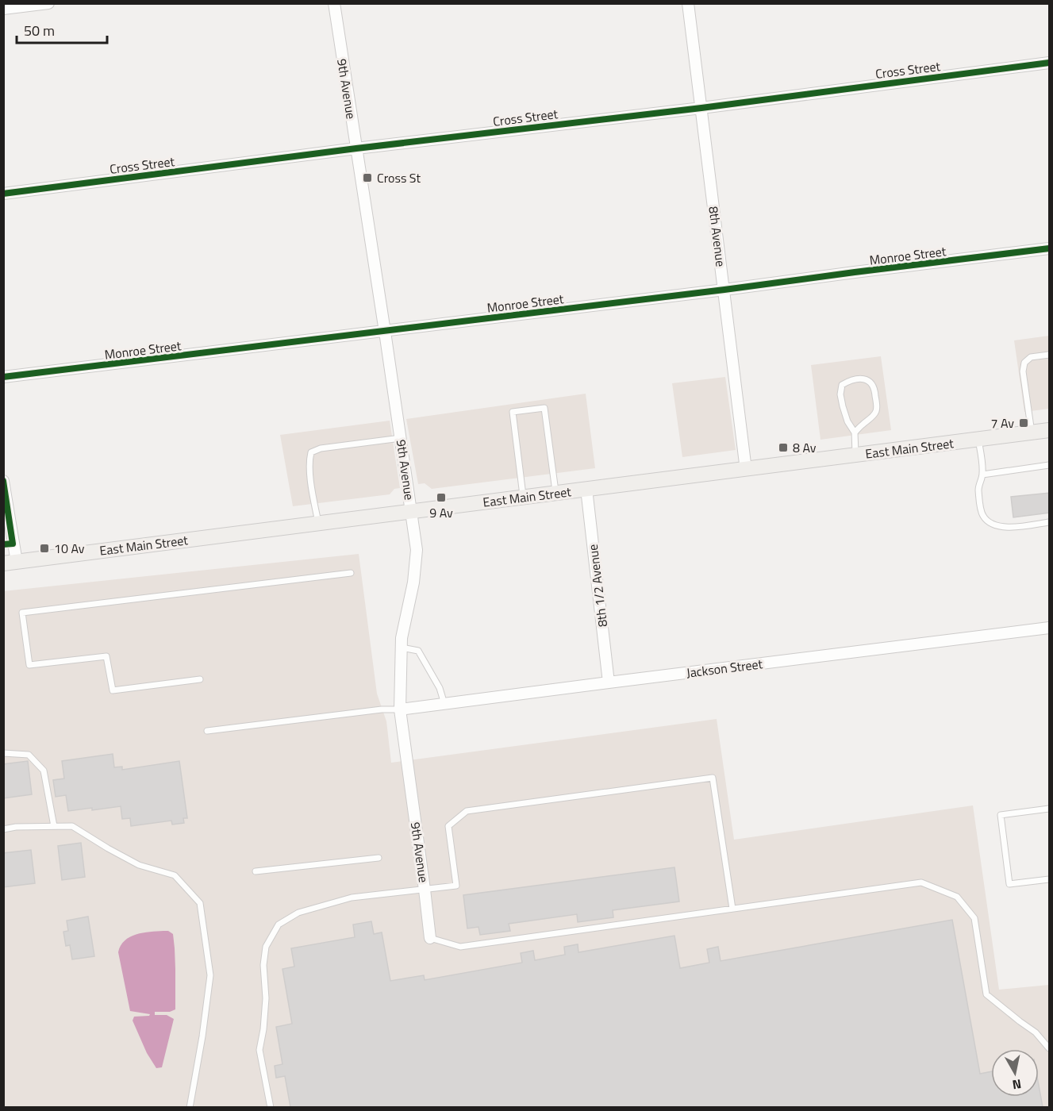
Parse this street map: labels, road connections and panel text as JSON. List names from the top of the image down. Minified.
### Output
{"streets":{"main road":["East Main Street"],"street":["Cross Street","9th Avenue","8th Avenue","Monroe Street","8th 1/2 Avenue","Jackson Street"]},"crossings":[["Cross Street","9th Avenue"],["Cross Street","8th Avenue"],["9th Avenue","Monroe Street"],["9th Avenue","East Main Street"],["9th Avenue","Jackson Street"],["8th Avenue","Monroe Street"],["8th Avenue","East Main Street"],["East Main Street","8th 1/2 Avenue"],["8th 1/2 Avenue","Jackson Street"]],"places":{"transit":["Cross St","7 Av","8 Av","9 Av","10 Av"]},"scale_bar":"50 m","north":"bottom"}
